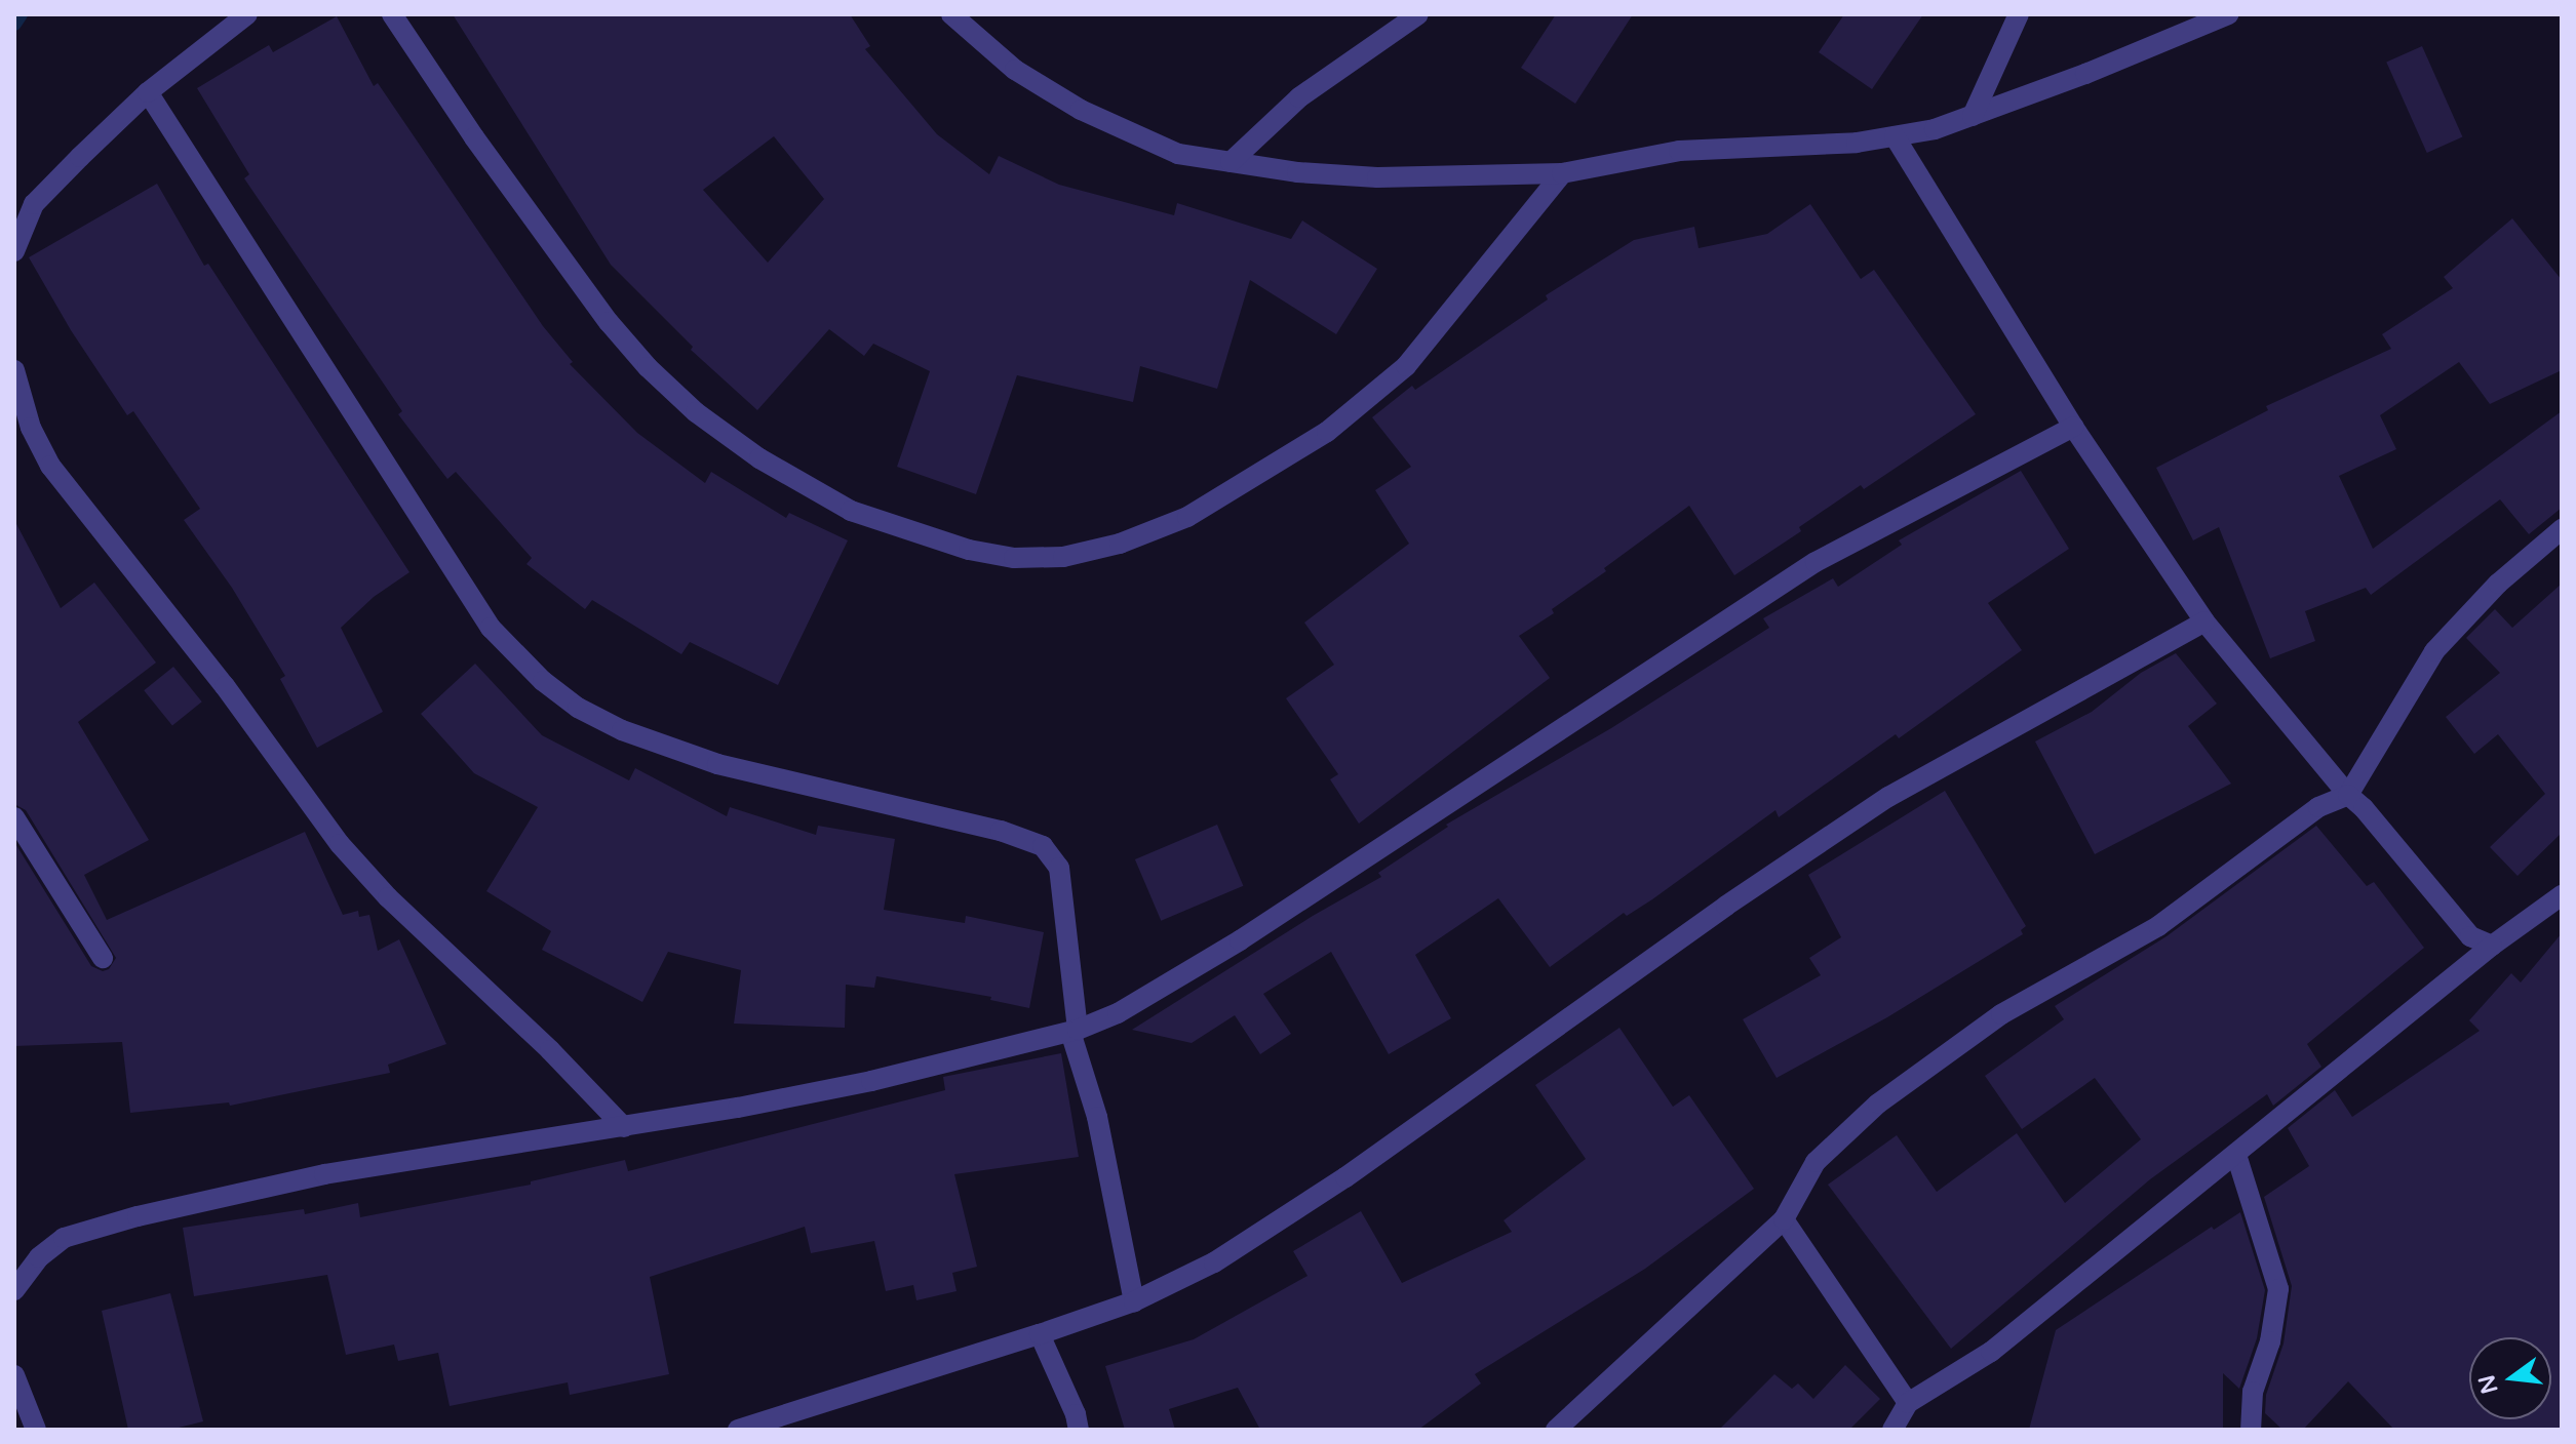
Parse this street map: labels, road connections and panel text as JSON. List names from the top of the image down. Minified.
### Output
{"north":"left"}
